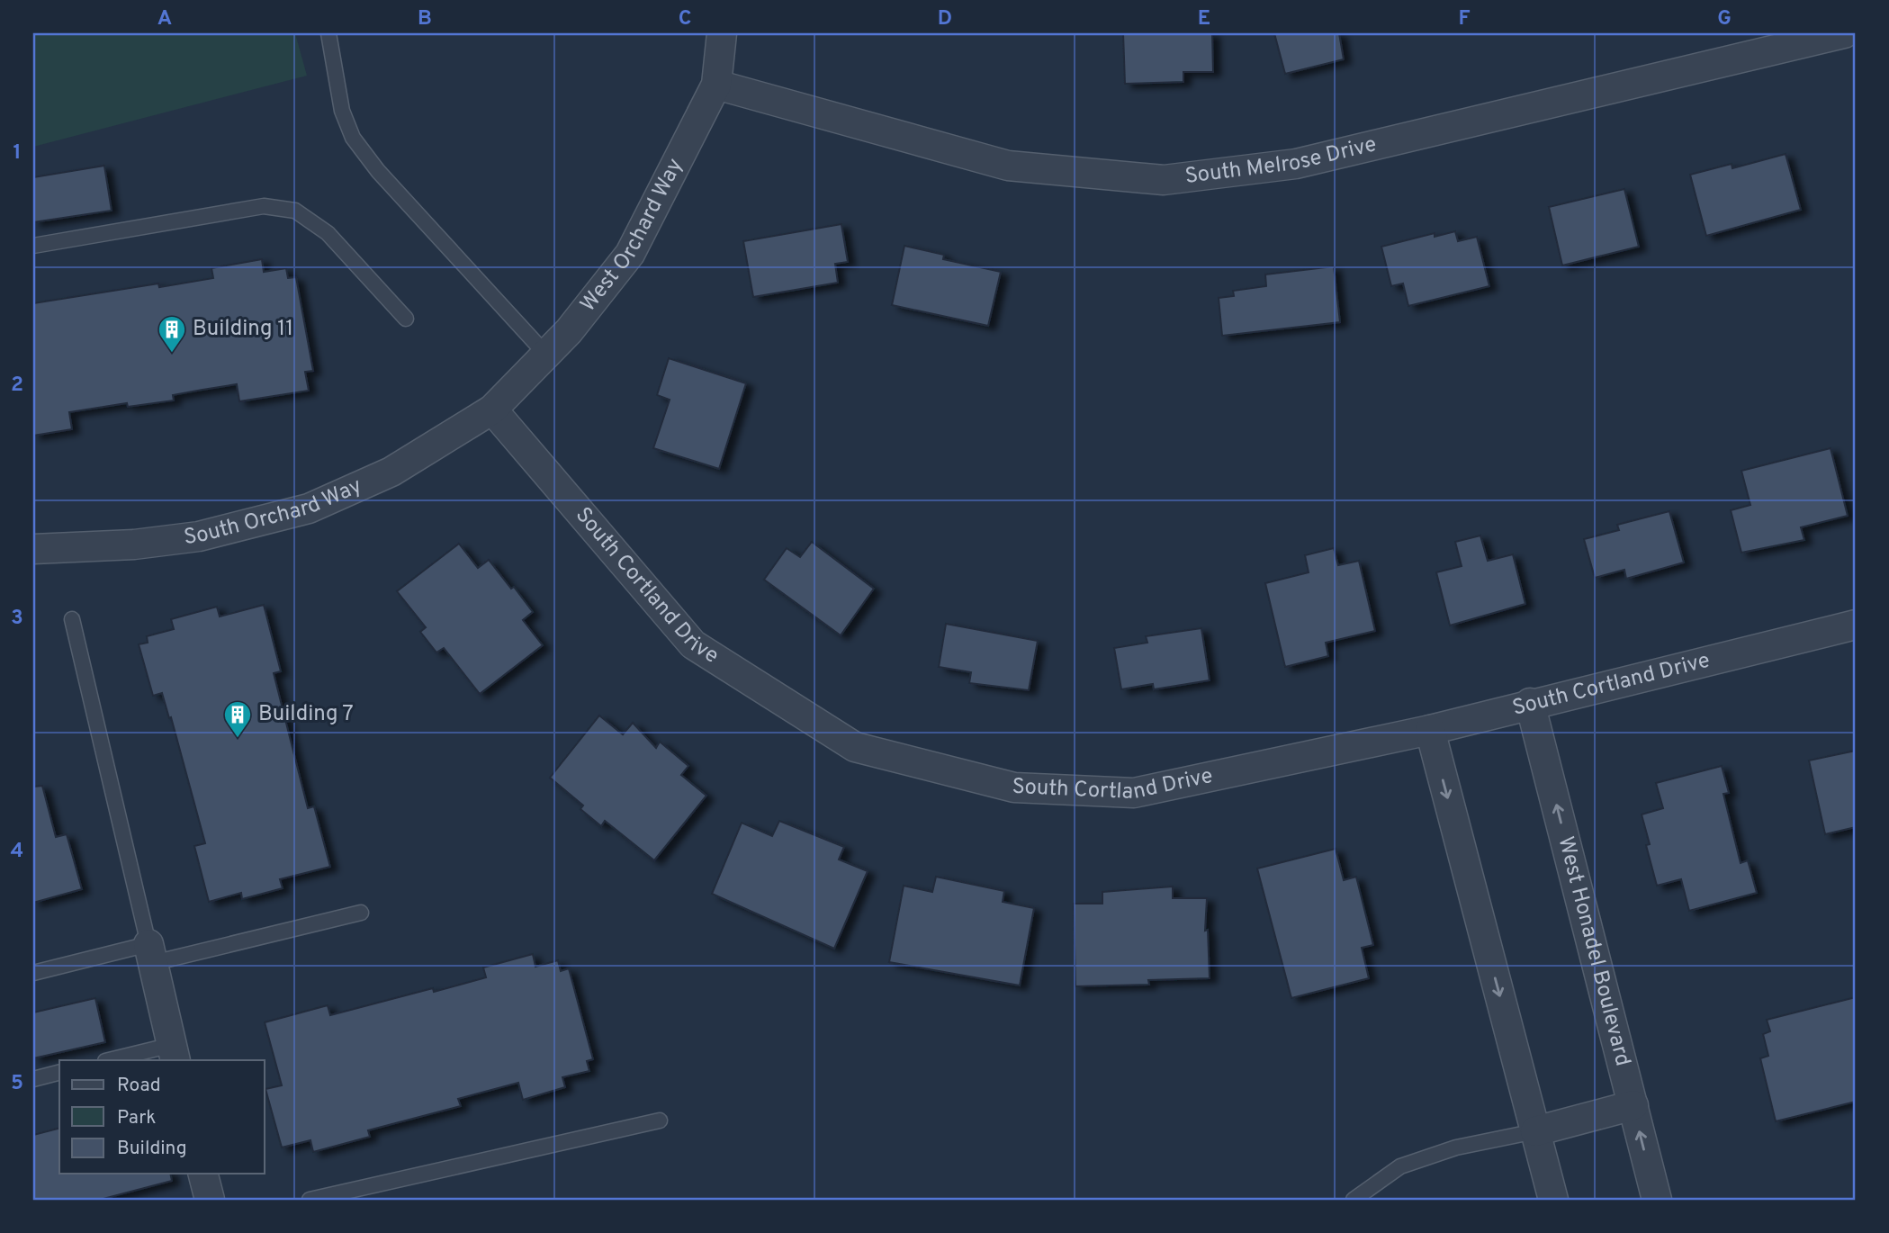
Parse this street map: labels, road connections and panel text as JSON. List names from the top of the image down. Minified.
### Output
{"streets":{"street":["South Melrose Drive","West Orchard Way","South Orchard Way","South Cortland Drive","West Honadel Boulevard"]},"crossings":[["South Melrose Drive","West Orchard Way"],["West Orchard Way","South Orchard Way"],["West Orchard Way","South Cortland Drive"],["South Orchard Way","South Cortland Drive"],["South Cortland Drive","West Honadel Boulevard"]],"places":{"building":["Building 11","Building 7"]},"legend":["Road","Park","Building"],"grid":{"columns":["A","B","C","D","E","F","G"],"rows":["1","2","3","4","5"]}}
